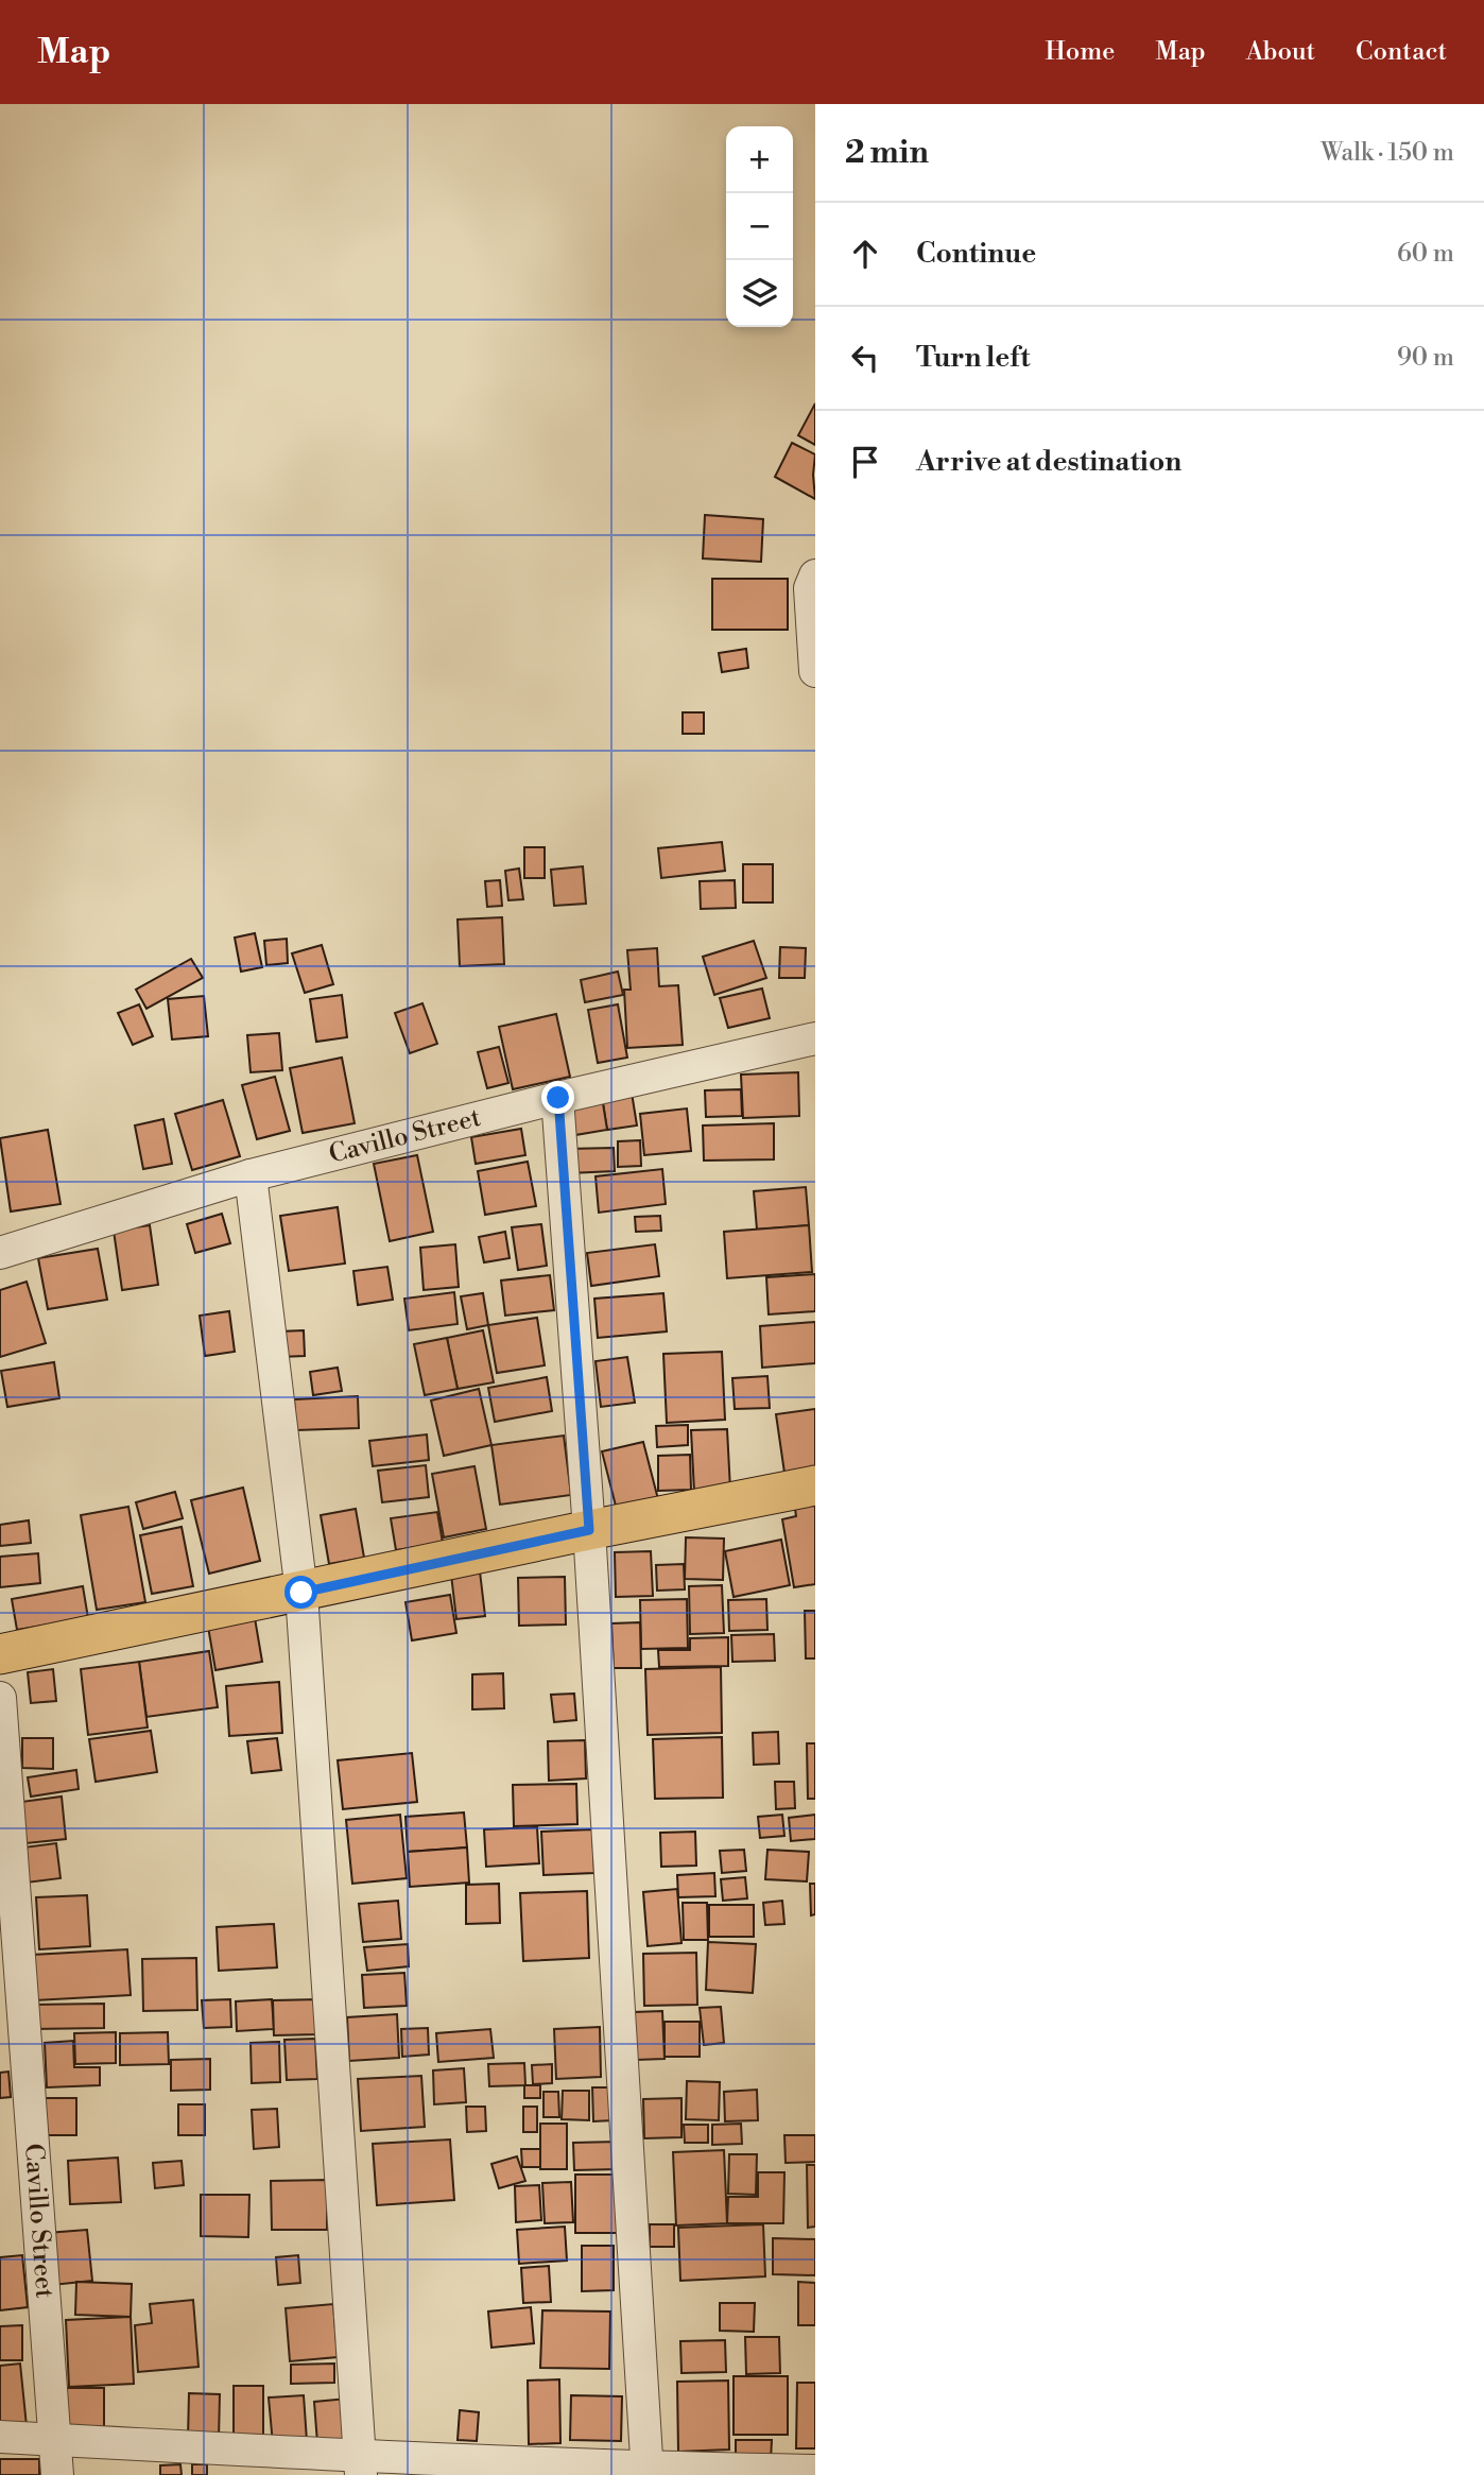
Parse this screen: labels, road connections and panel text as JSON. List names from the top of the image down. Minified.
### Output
{"streets":{"street":["Cavillo Street"]},"page":{"header":"Map","nav":["Home","Map","About","Contact"],"heading":["2 min","Walk · 150 m"],"map_buttons":["+","−"],"list":[["Continue","60 m"],["Turn left","90 m"],"Arrive at destination"]}}
